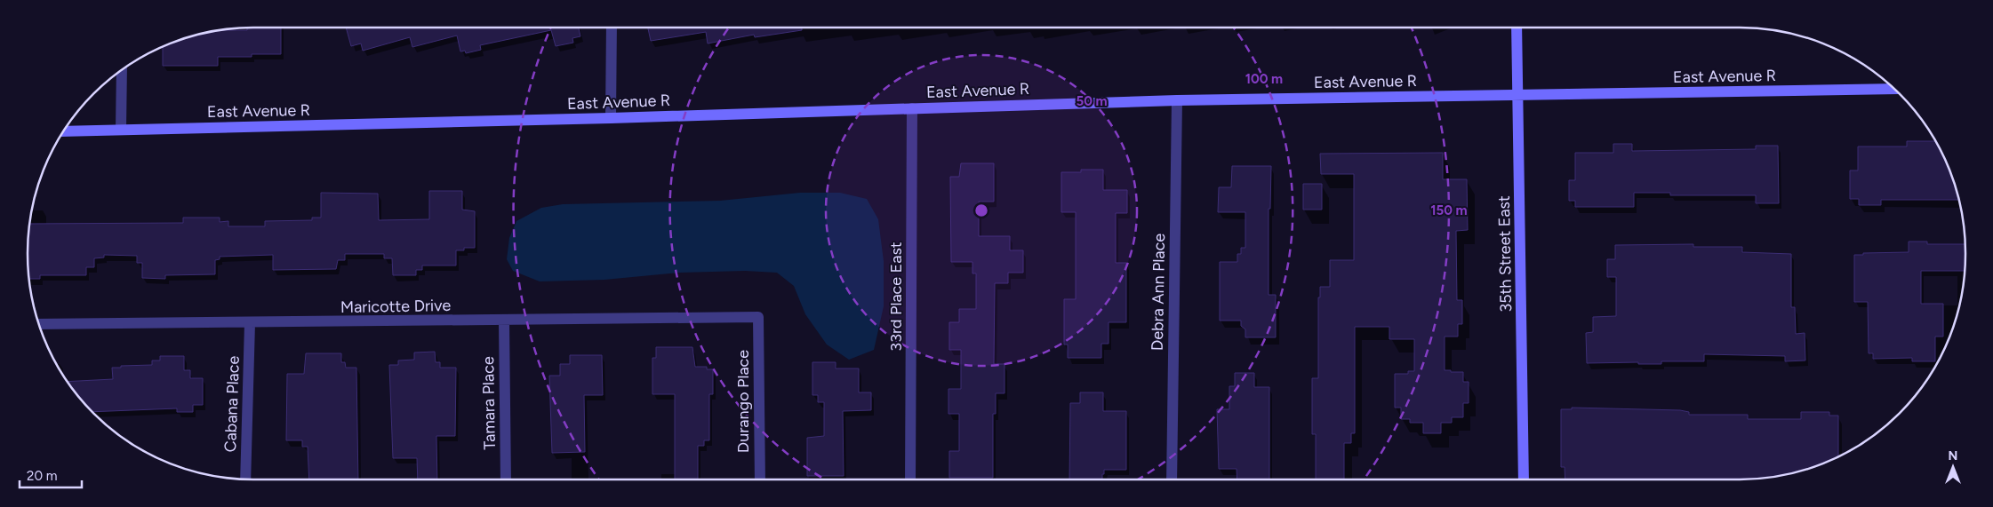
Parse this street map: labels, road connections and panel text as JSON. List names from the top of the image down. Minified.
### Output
{"streets":{"main road":["East Avenue R","35th Street East"],"street":["Debra Ann Place","33rd Place East","Maricotte Drive","Durango Place","Tamara Place","Cabana Place"]},"crossings":[["East Avenue R","35th Street East"],["East Avenue R","Debra Ann Place"],["East Avenue R","33rd Place East"],["Maricotte Drive","Durango Place"],["Maricotte Drive","Tamara Place"],["Maricotte Drive","Cabana Place"]],"scale_bar":"20 m","north":"top","rings":["100 m","50 m","150 m"]}
